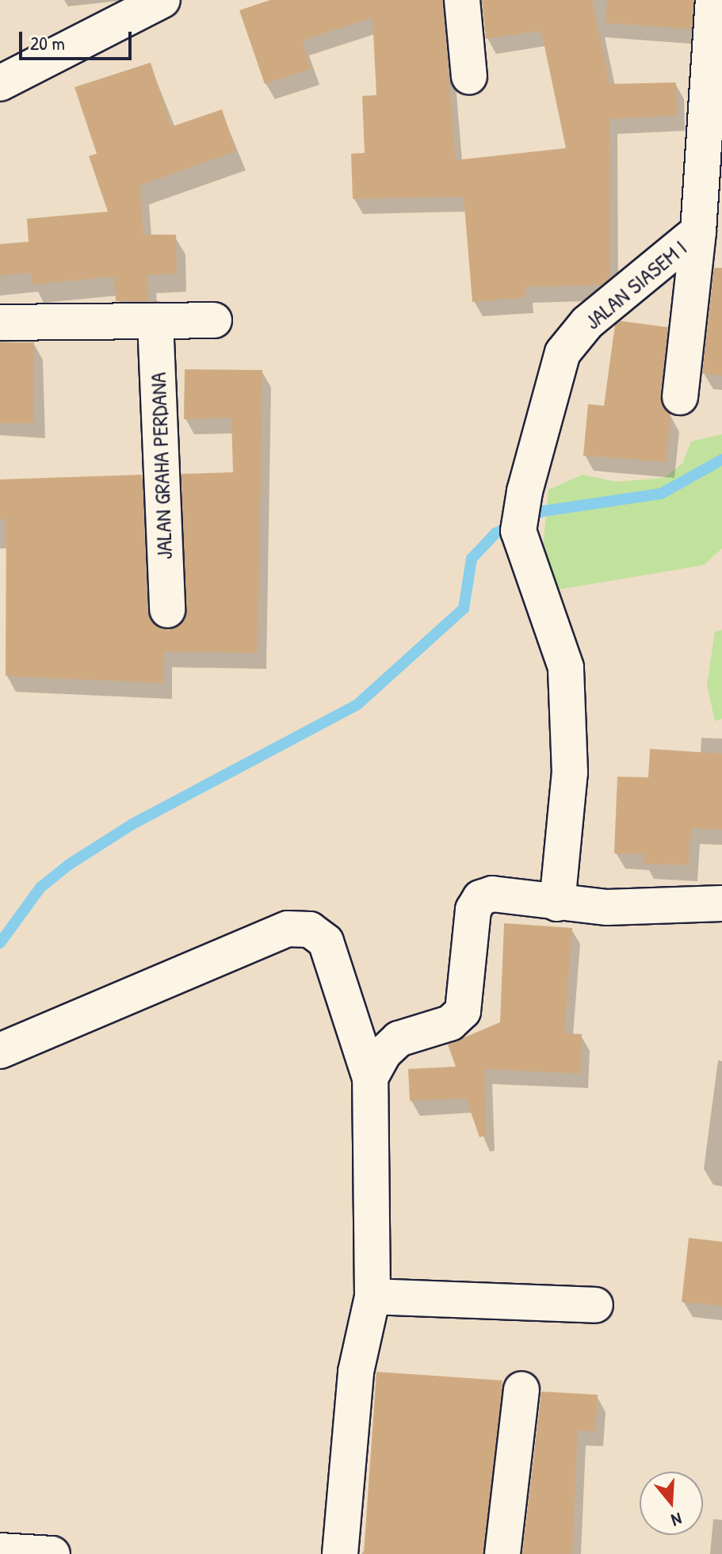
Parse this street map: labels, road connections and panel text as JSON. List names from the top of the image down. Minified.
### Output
{"streets":{"street":["JALAN SIASEM I","JALAN GRAHA PERDANA"]},"scale_bar":"20 m","north":"bottom"}
